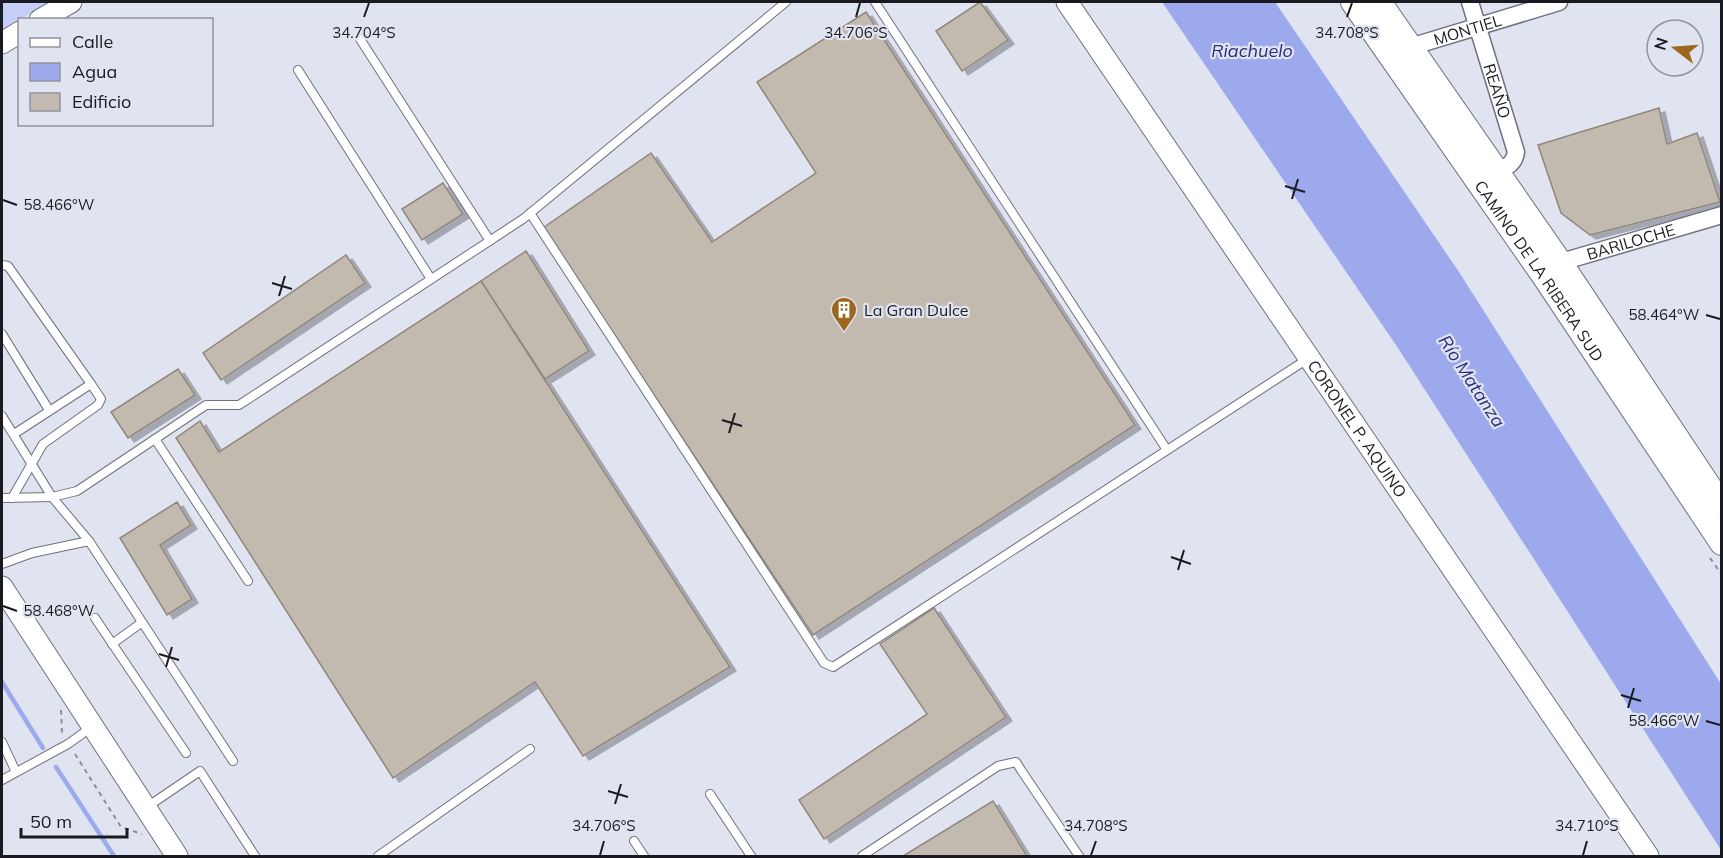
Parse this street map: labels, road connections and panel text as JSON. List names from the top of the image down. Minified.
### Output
{"streets":{"main road":["CAMINO DE LA RIBERA SUD"],"street":["MONTIEL","REAÑO","BARILOCHE","CORONEL P. AQUINO"]},"crossings":[["MONTIEL","REAÑO"],["MONTIEL","CAMINO DE LA RIBERA SUD"],["REAÑO","CAMINO DE LA RIBERA SUD"],["BARILOCHE","CAMINO DE LA RIBERA SUD"]],"water":["Riachuelo","Río Matanza"],"places":{"building":["La Gran Dulce"]},"legend":["Calle","Agua","Edificio"],"scale_bar":"50 m","north":"left","coordinates":["34.704°S","34.706°S","34.708°S","58.466°W","58.464°W","58.468°W","34.710°S"]}
